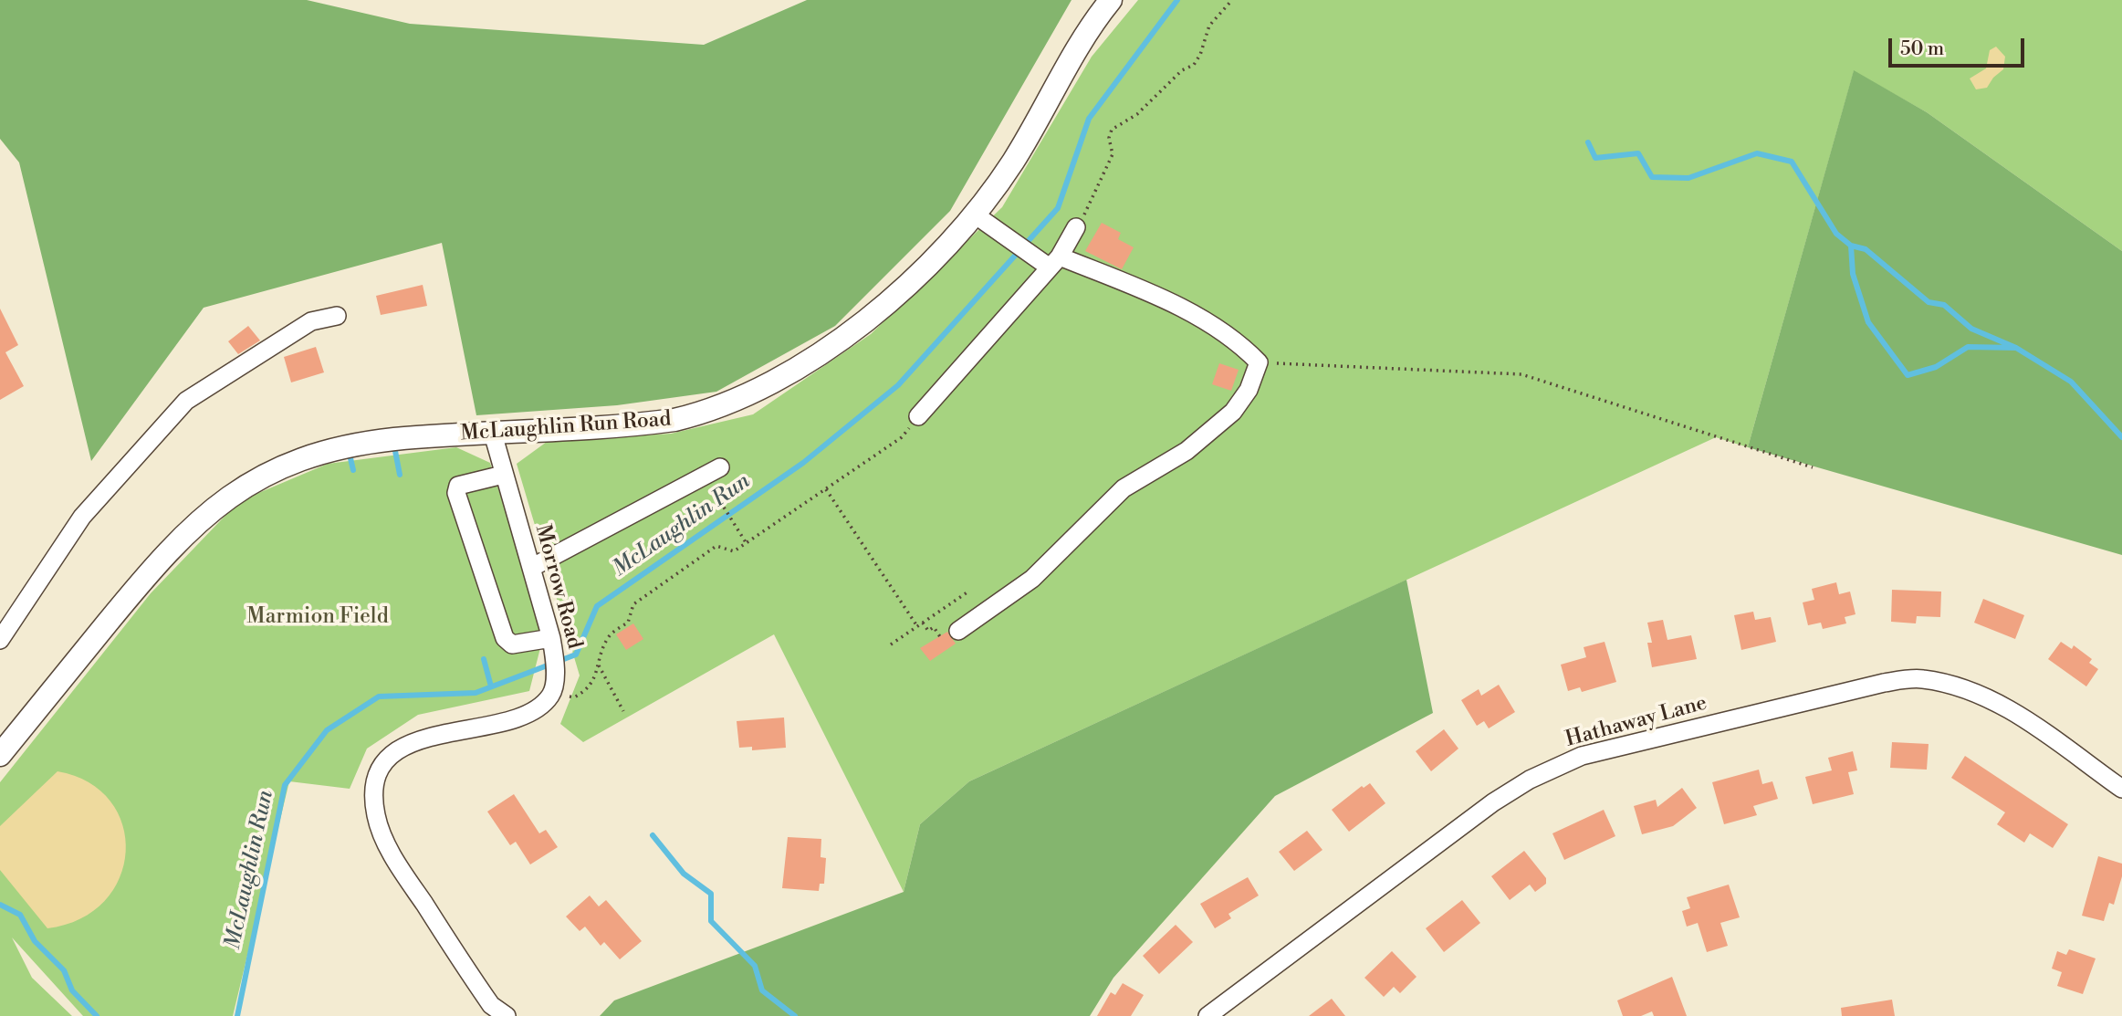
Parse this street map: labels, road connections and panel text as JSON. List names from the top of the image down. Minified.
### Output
{"streets":{"main road":["McLaughlin Run Road"],"street":["Morrow Road","Hathaway Lane"]},"crossings":[["McLaughlin Run Road","Morrow Road"]],"water":["McLaughlin Run"],"parks":["Marmion Field"],"scale_bar":"50 m"}
